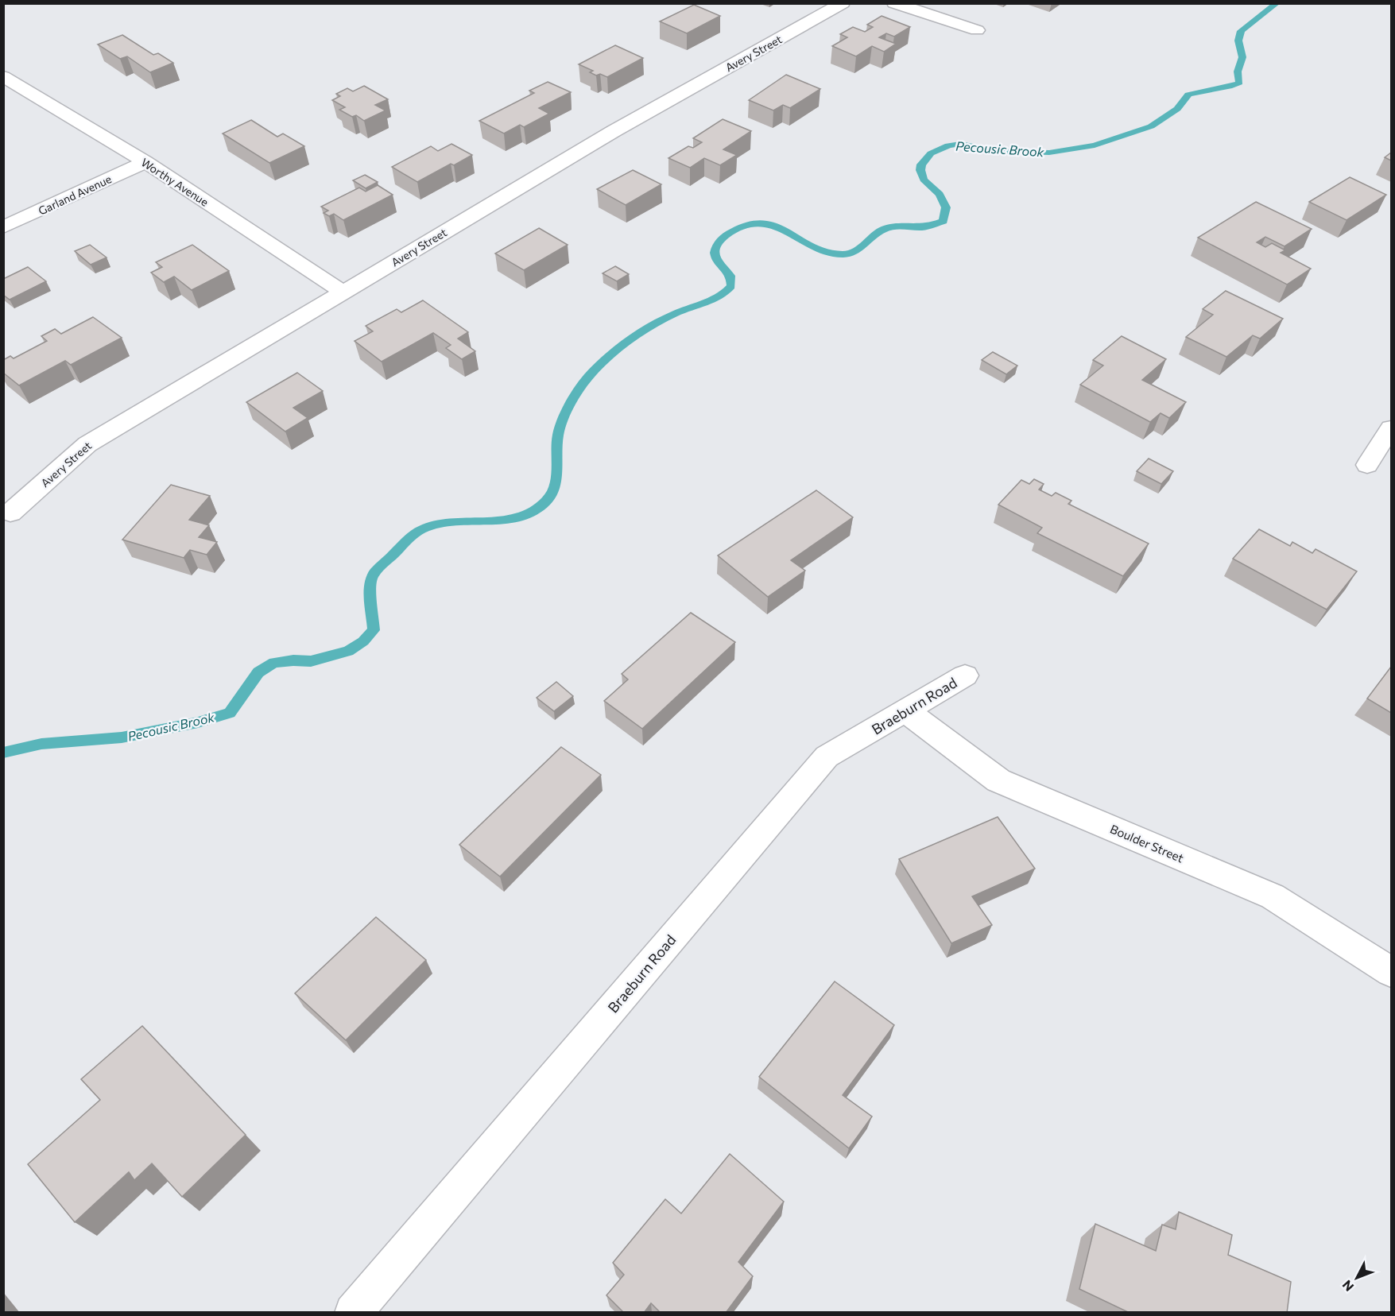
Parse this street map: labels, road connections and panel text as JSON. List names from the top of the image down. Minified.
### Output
{"streets":{"street":["Avery Street","Worthy Avenue","Garland Avenue","Braeburn Road","Boulder Street"]},"crossings":[["Avery Street","Worthy Avenue"],["Worthy Avenue","Garland Avenue"],["Braeburn Road","Boulder Street"]],"water":["Pecousic Brook"],"north":"bottom left"}
